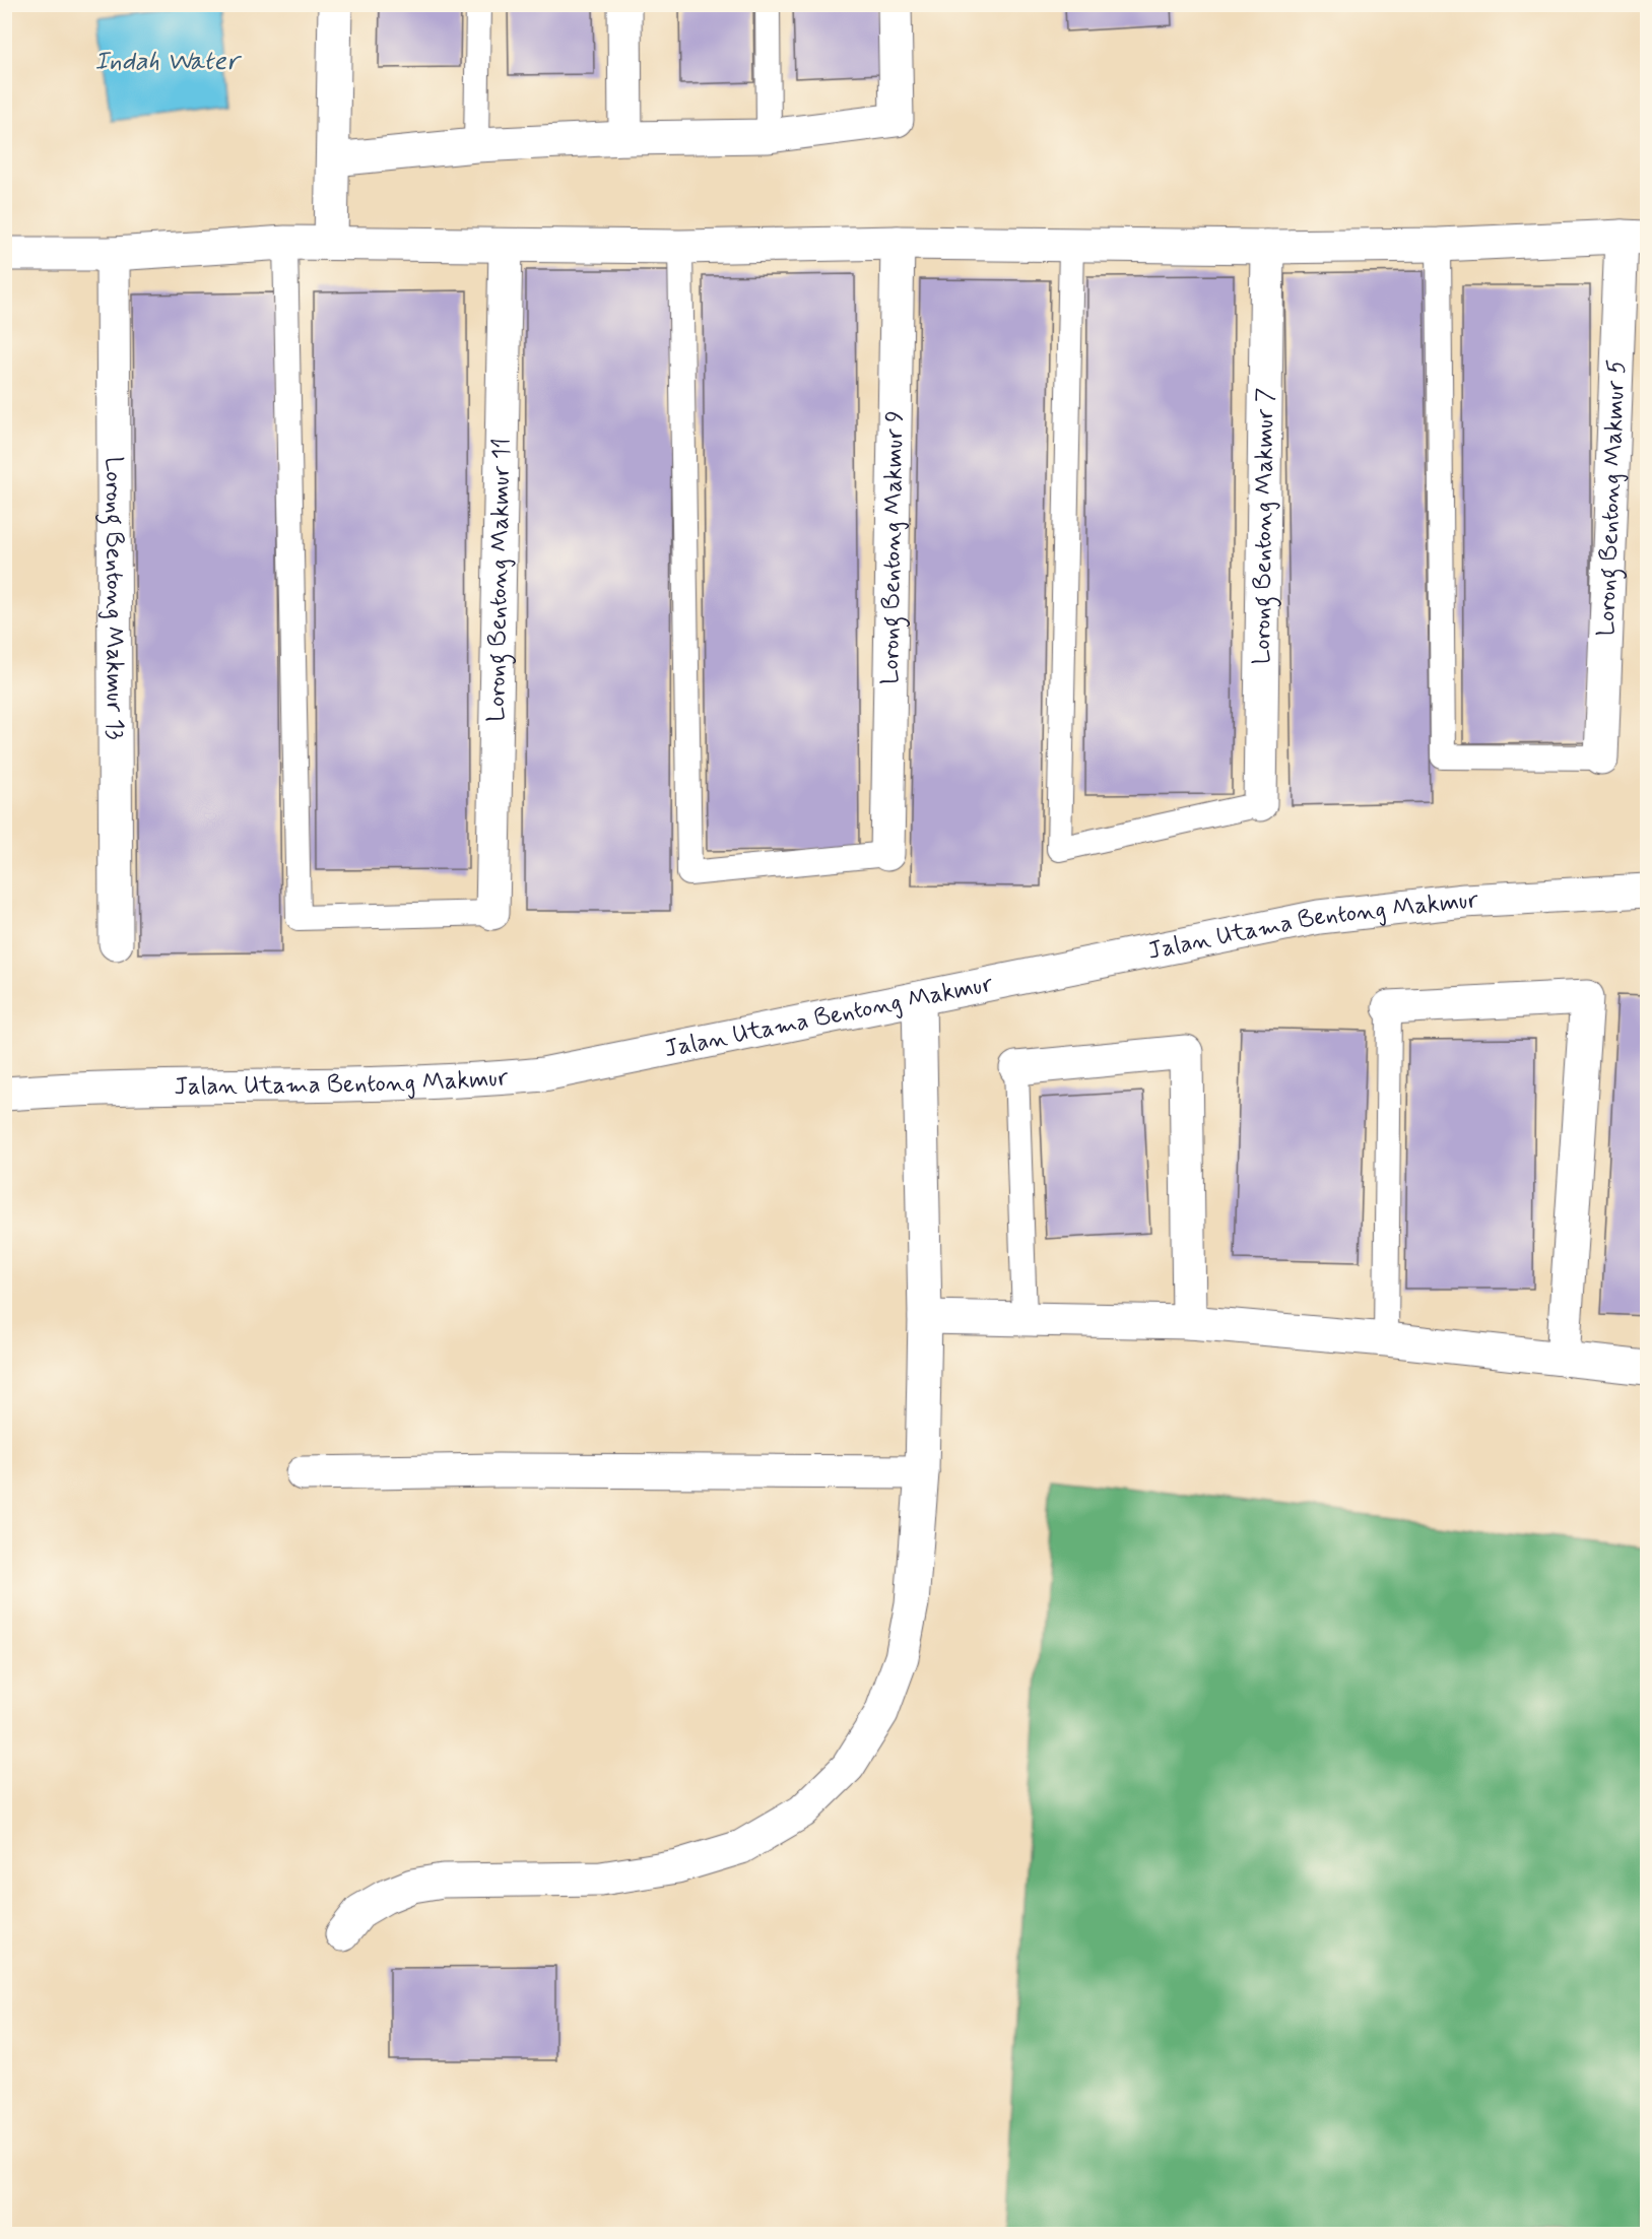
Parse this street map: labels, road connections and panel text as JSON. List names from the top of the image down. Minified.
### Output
{"streets":{"street":["Lorong Bentong Makmur 5","Lorong Bentong Makmur 7","Lorong Bentong Makmur 9","Lorong Bentong Makmur 11","Lorong Bentong Makmur 13","Jalan Utama Bentong Makmur"]},"water":["Indah Water"]}
